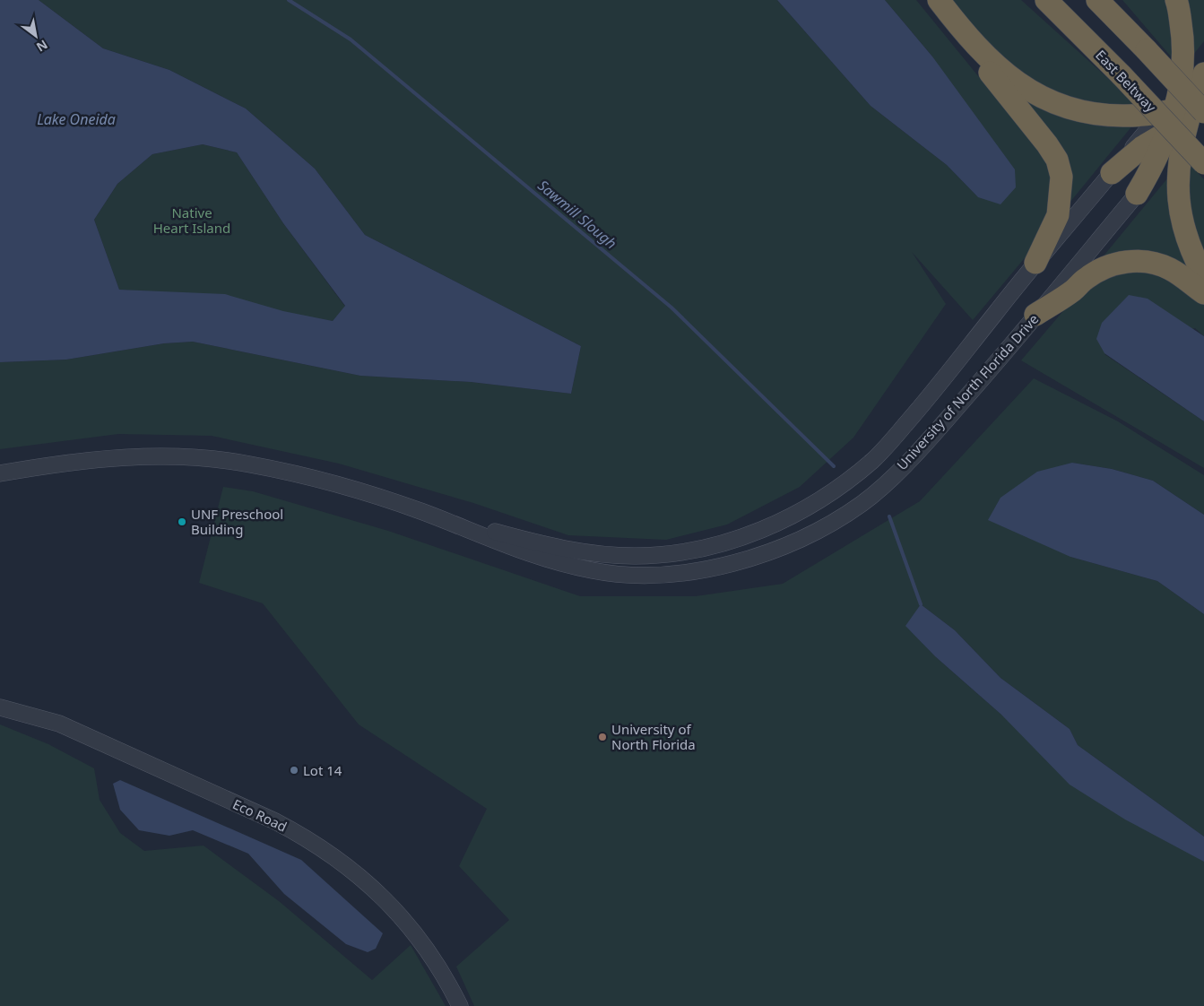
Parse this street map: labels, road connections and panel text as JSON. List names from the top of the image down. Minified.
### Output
{"streets":{"highway":["East Beltway"],"street":["University of North Florida Drive","Eco Road"]},"water":["Lake Oneida","Sawmill Slough"],"parks":["Native Heart Island"],"places":["UNF Preschool Building","University of North Florida","Lot 14"],"north":"bottom right"}
